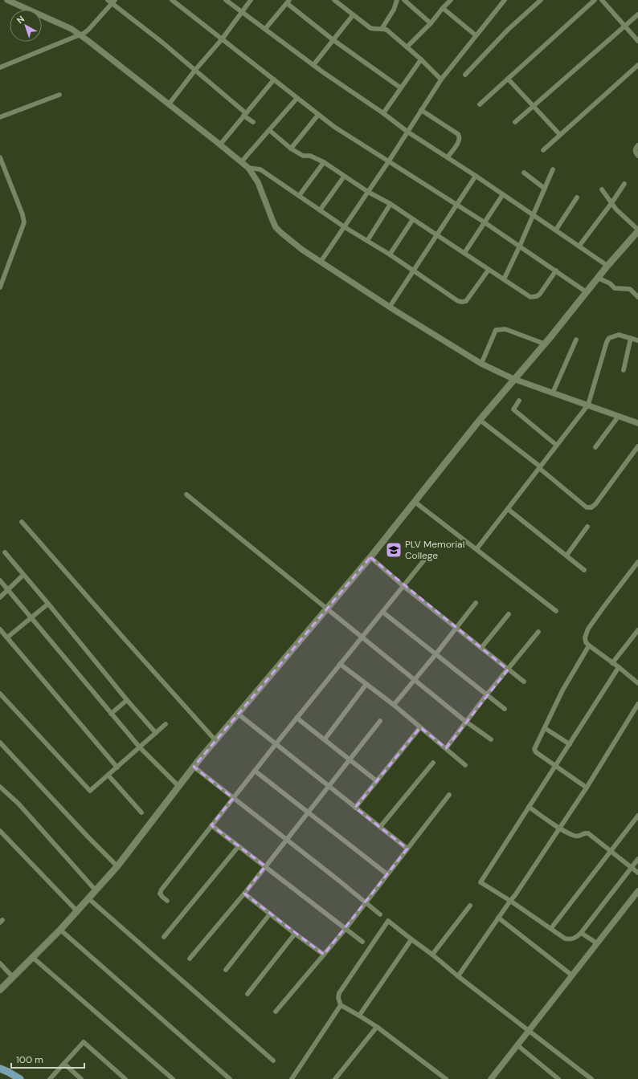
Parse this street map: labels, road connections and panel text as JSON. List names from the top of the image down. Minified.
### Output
{"places":{"school or university":["PLV Memorial College"]},"scale_bar":"100 m","north":"top left"}
